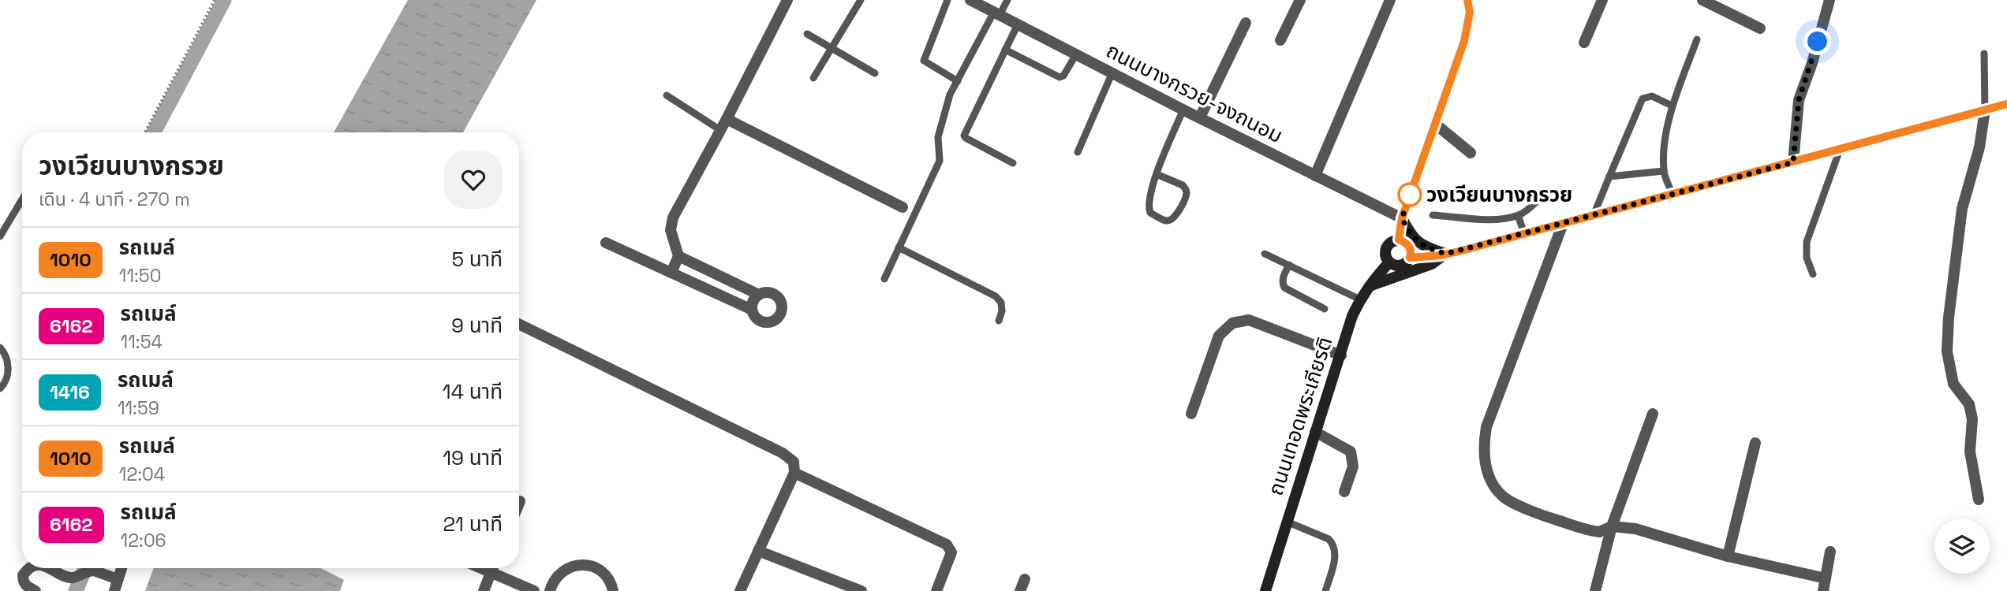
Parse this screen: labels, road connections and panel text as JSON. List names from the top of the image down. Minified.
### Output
{"streets":{"main road":["ถนนเทอดพระเกียรติ"],"street":["ถนนบางกรวย-จงถนอม"]},"places":["วงเวียนบางกรวย"],"lines":["bus line 1010"],"page":{"heading":["วงเวียนบางกรวย","เดิน · 4 นาที · 270 m"],"list":[{"mark":"1010","name":"รถเมล์","note":"11:50","value":"5 นาที"},{"mark":"6162","name":"รถเมล์","note":"11:54","value":"9 นาที"},{"mark":"1416","name":"รถเมล์","note":"11:59","value":"14 นาที"},{"mark":"1010","name":"รถเมล์","note":"12:04","value":"19 นาที"},{"mark":"6162","name":"รถเมล์","note":"12:06","value":"21 นาที"}]}}
